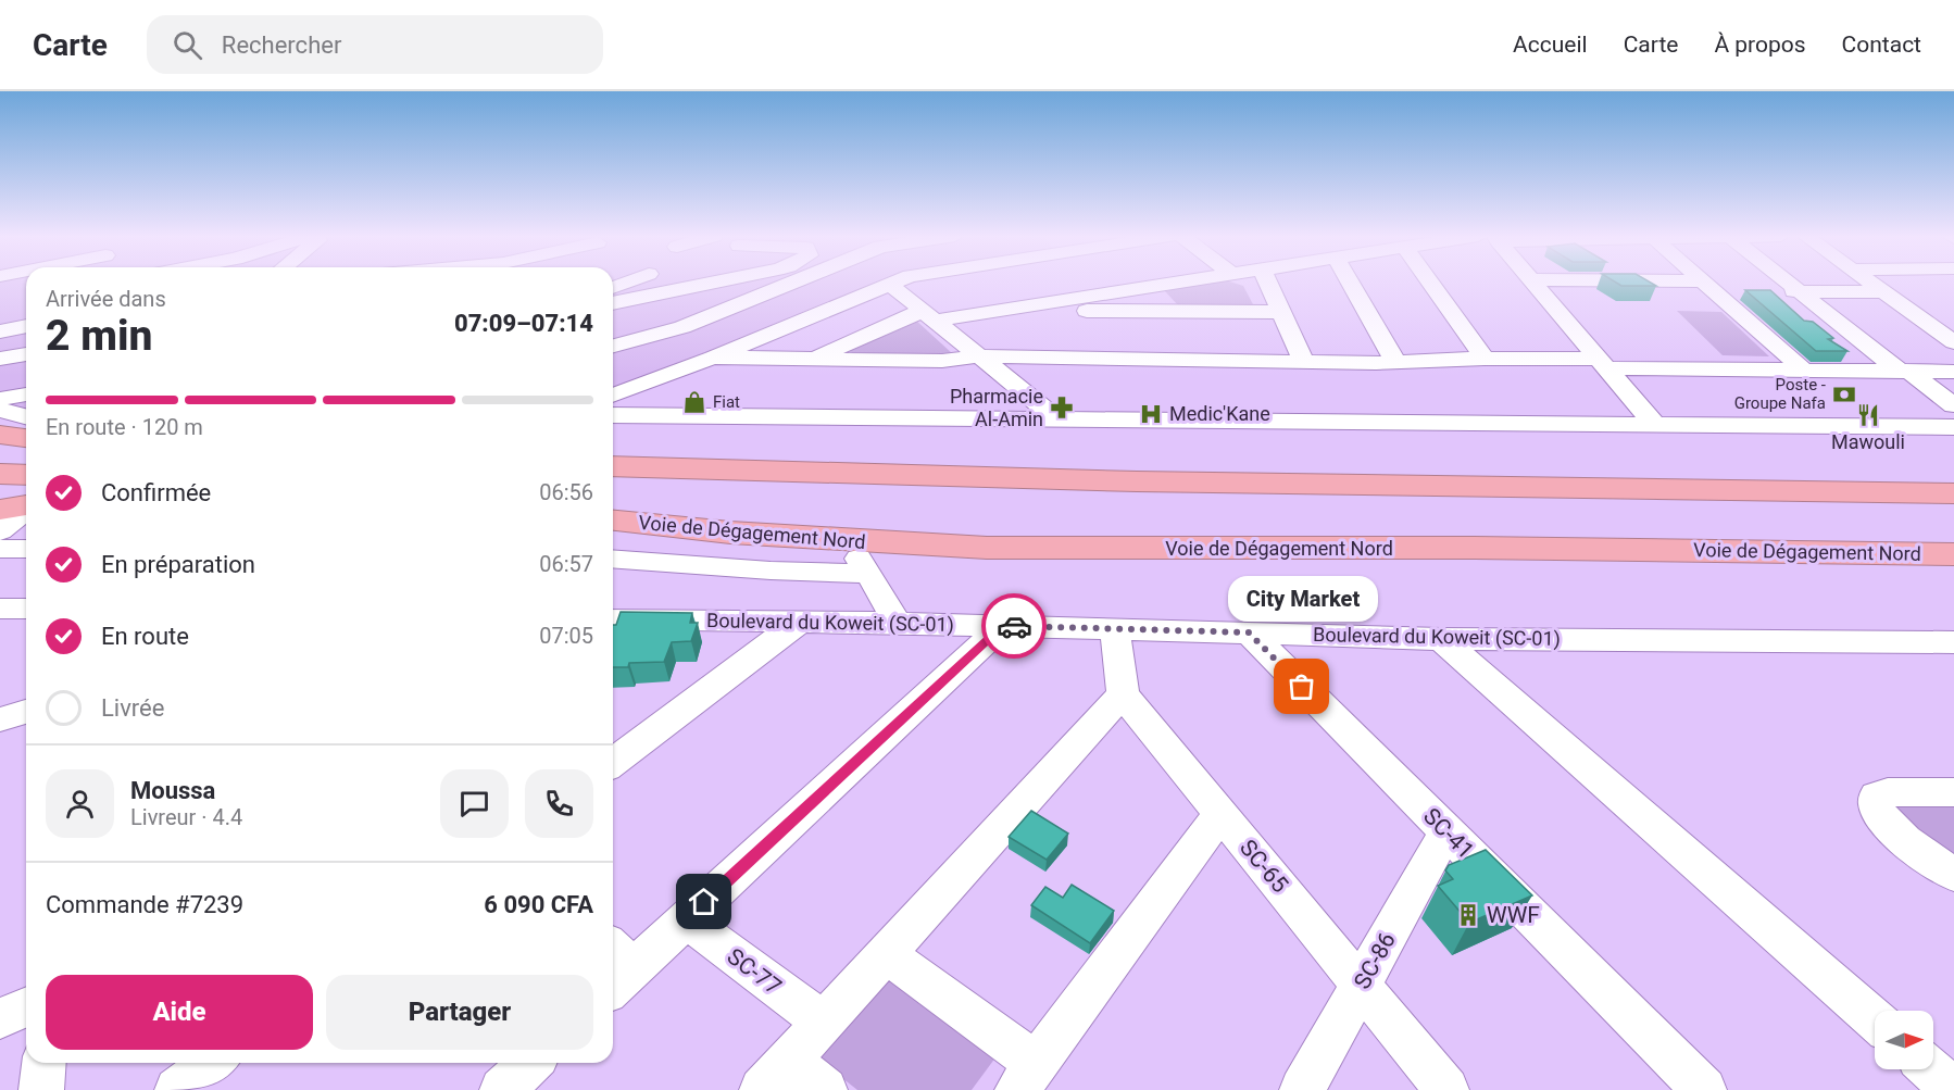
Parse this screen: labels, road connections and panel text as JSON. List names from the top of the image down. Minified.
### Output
{"streets":{"highway":["Voie de Dégagement Nord"],"street":["Boulevard du Koweit (SC-01)","SC-41","SC-65","SC-86","SC-77"]},"crossings":[["Boulevard du Koweit (SC-01)","SC-41"],["SC-41","SC-86"],["SC-65","SC-86"]],"places":{"bank":["Poste - Groupe Nafa"],"shop":["Fiat"],"pharmacy":["Pharmacie Al-Amin"],"hospital":["Medic'Kane"],"restaurant":["Mawouli"],"other":["City Market"],"building":["WWF"]},"north":"right","page":{"header":"Carte","search":"Rechercher","nav":["Accueil","Carte","À propos","Contact"],"heading":["2 min","Arrivée dans","07:09–07:14"],"panel":["Moussa","Livreur · 4.4","Commande #7239","6 090 CFA"],"bar":"En route · 120 m","list":[["Confirmée","06:56"],["En préparation","06:57"],["En route","07:05"],"Livrée"],"bubble":"City Market","buttons":["Aide","Partager"]}}
